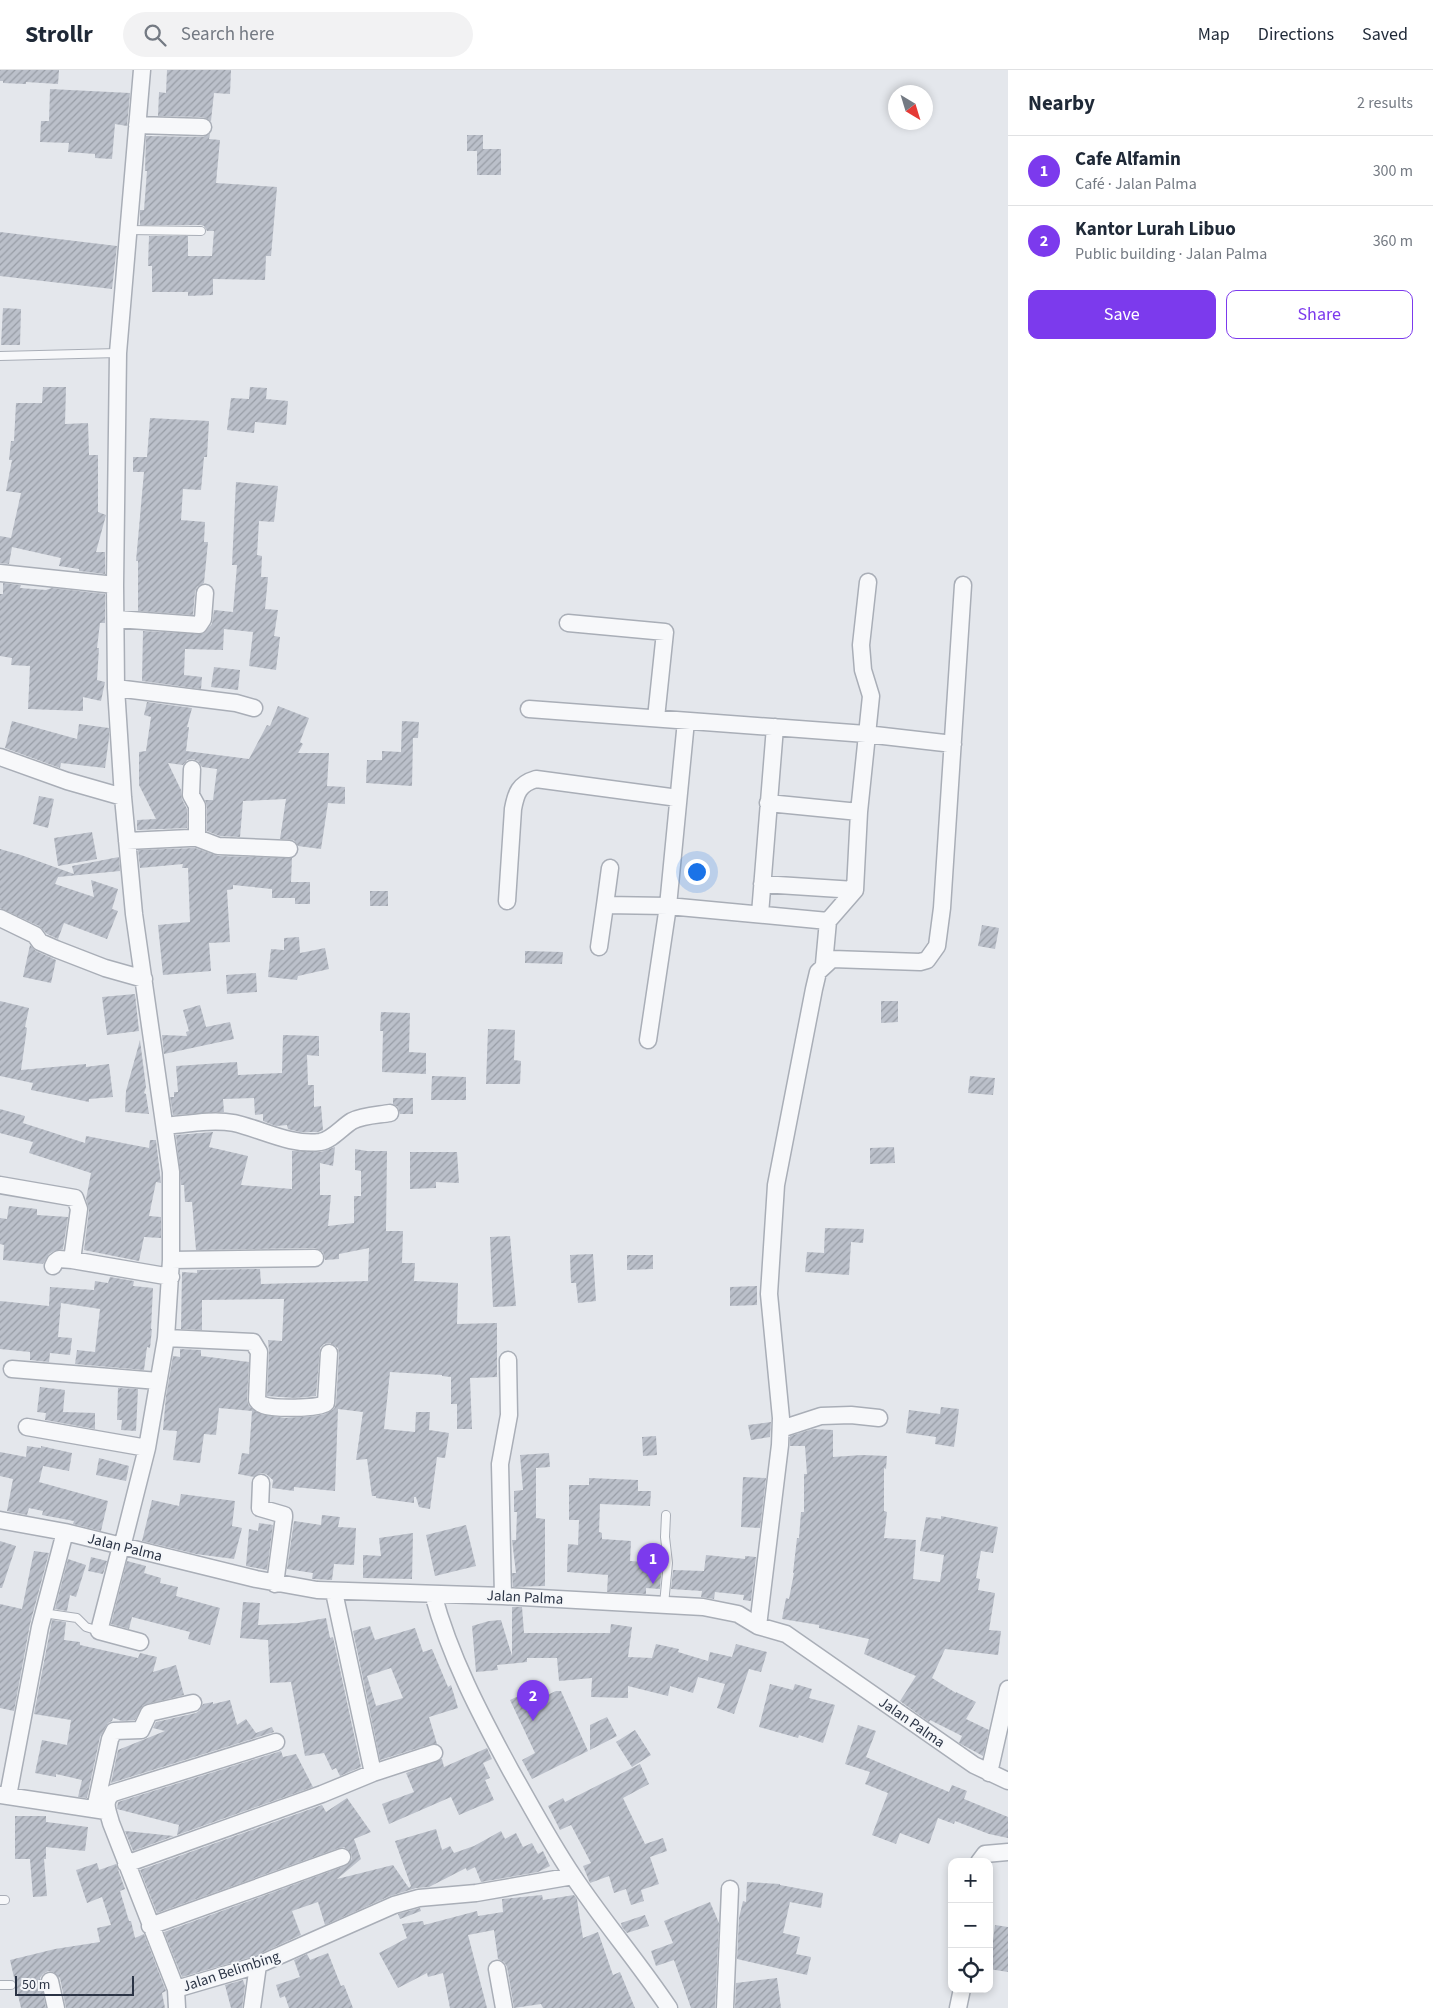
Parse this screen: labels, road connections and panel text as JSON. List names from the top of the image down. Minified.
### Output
{"streets":{"street":["Jalan Palma","Jalan Belimbing"]},"scale_bar":"50 m","north":"bottom right","page":{"header":"Strollr","search":"Search here","nav":["Map","Directions","Saved"],"heading":["Nearby","2 results"],"list":[{"mark":"1","name":"Cafe Alfamin","note":"Café · Jalan Palma","value":"300 m"},{"mark":"2","name":"Kantor Lurah Libuo","note":"Public building · Jalan Palma","value":"360 m"}],"buttons":["Save","Share"],"pins":["1","2"],"map_buttons":["+","−"],"scale":"50 m"}}
